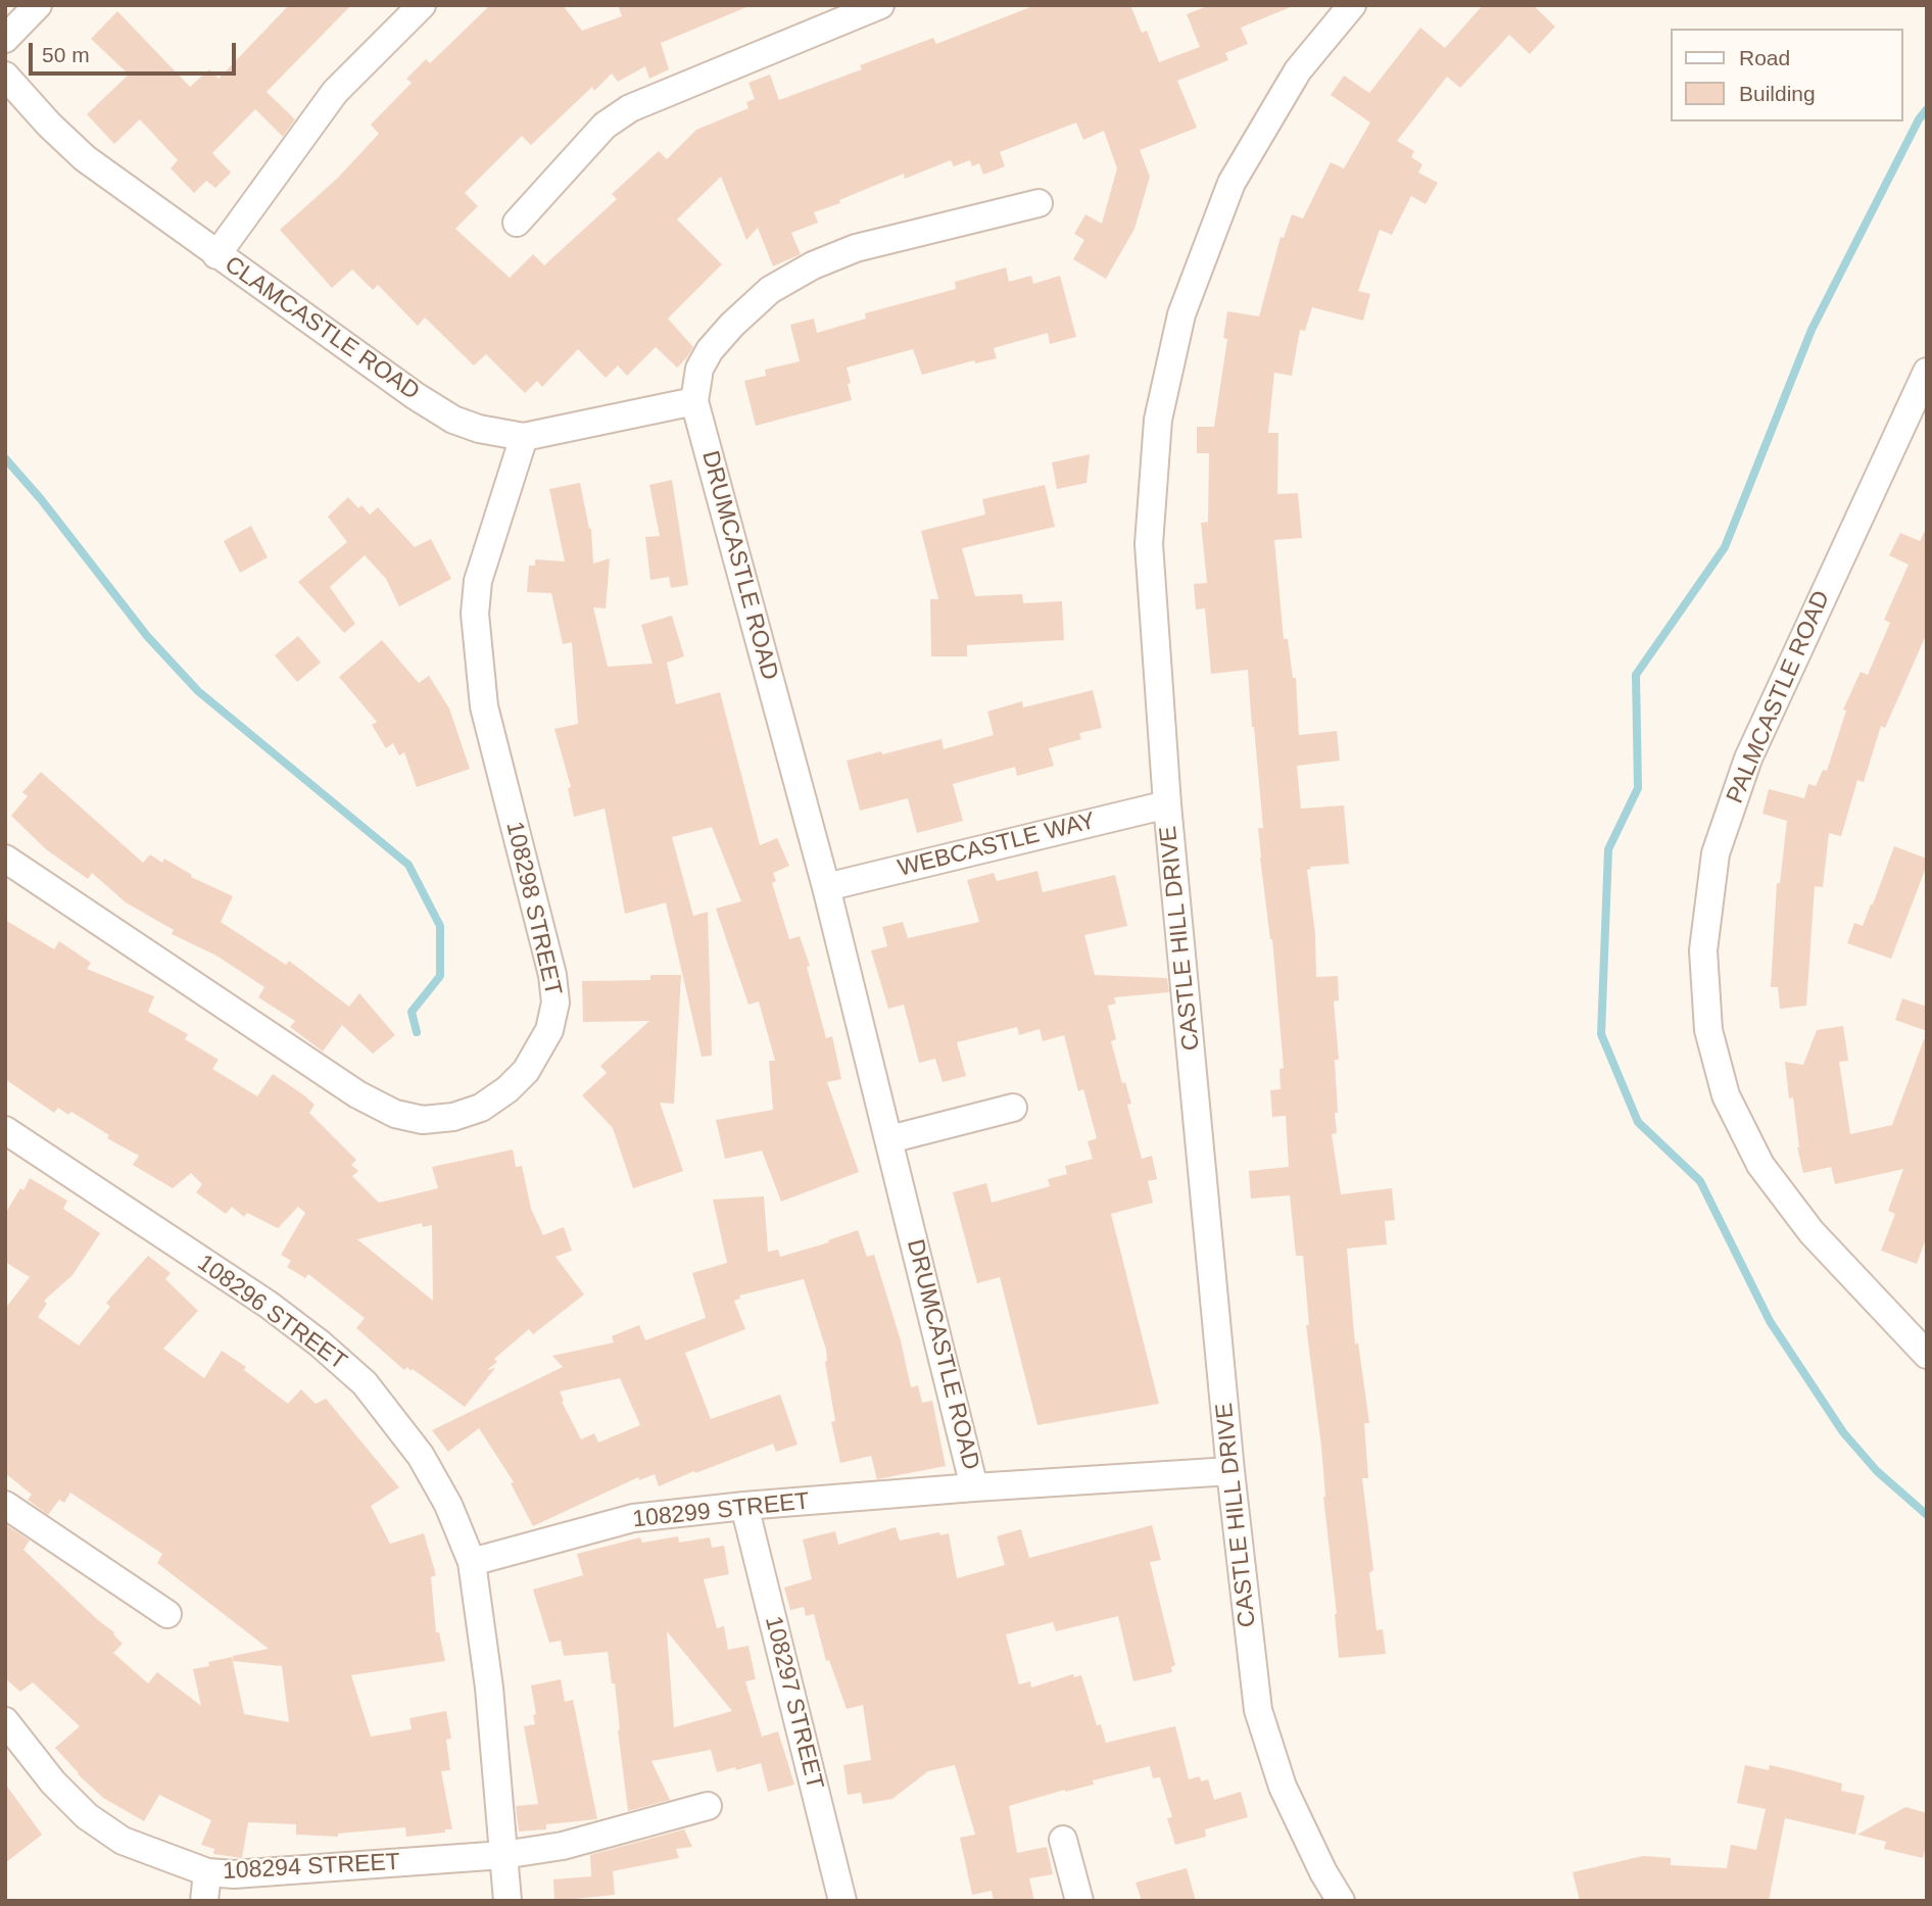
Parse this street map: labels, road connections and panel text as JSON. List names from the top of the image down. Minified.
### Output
{"streets":{"street":["CLAMCASTLE ROAD","DRUMCASTLE ROAD","PALMCASTLE ROAD","WEBCASTLE WAY","108298 STREET","CASTLE HILL DRIVE","108296 STREET","108299 STREET","108297 STREET","108294 STREET"]},"crossings":[["CLAMCASTLE ROAD","DRUMCASTLE ROAD"],["CLAMCASTLE ROAD","108298 STREET"],["DRUMCASTLE ROAD","WEBCASTLE WAY"],["DRUMCASTLE ROAD","CASTLE HILL DRIVE"],["DRUMCASTLE ROAD","108299 STREET"],["WEBCASTLE WAY","CASTLE HILL DRIVE"],["108296 STREET","108299 STREET"],["108296 STREET","108294 STREET"],["108299 STREET","108297 STREET"]],"legend":["Road","Building"],"scale_bar":"50 m"}
